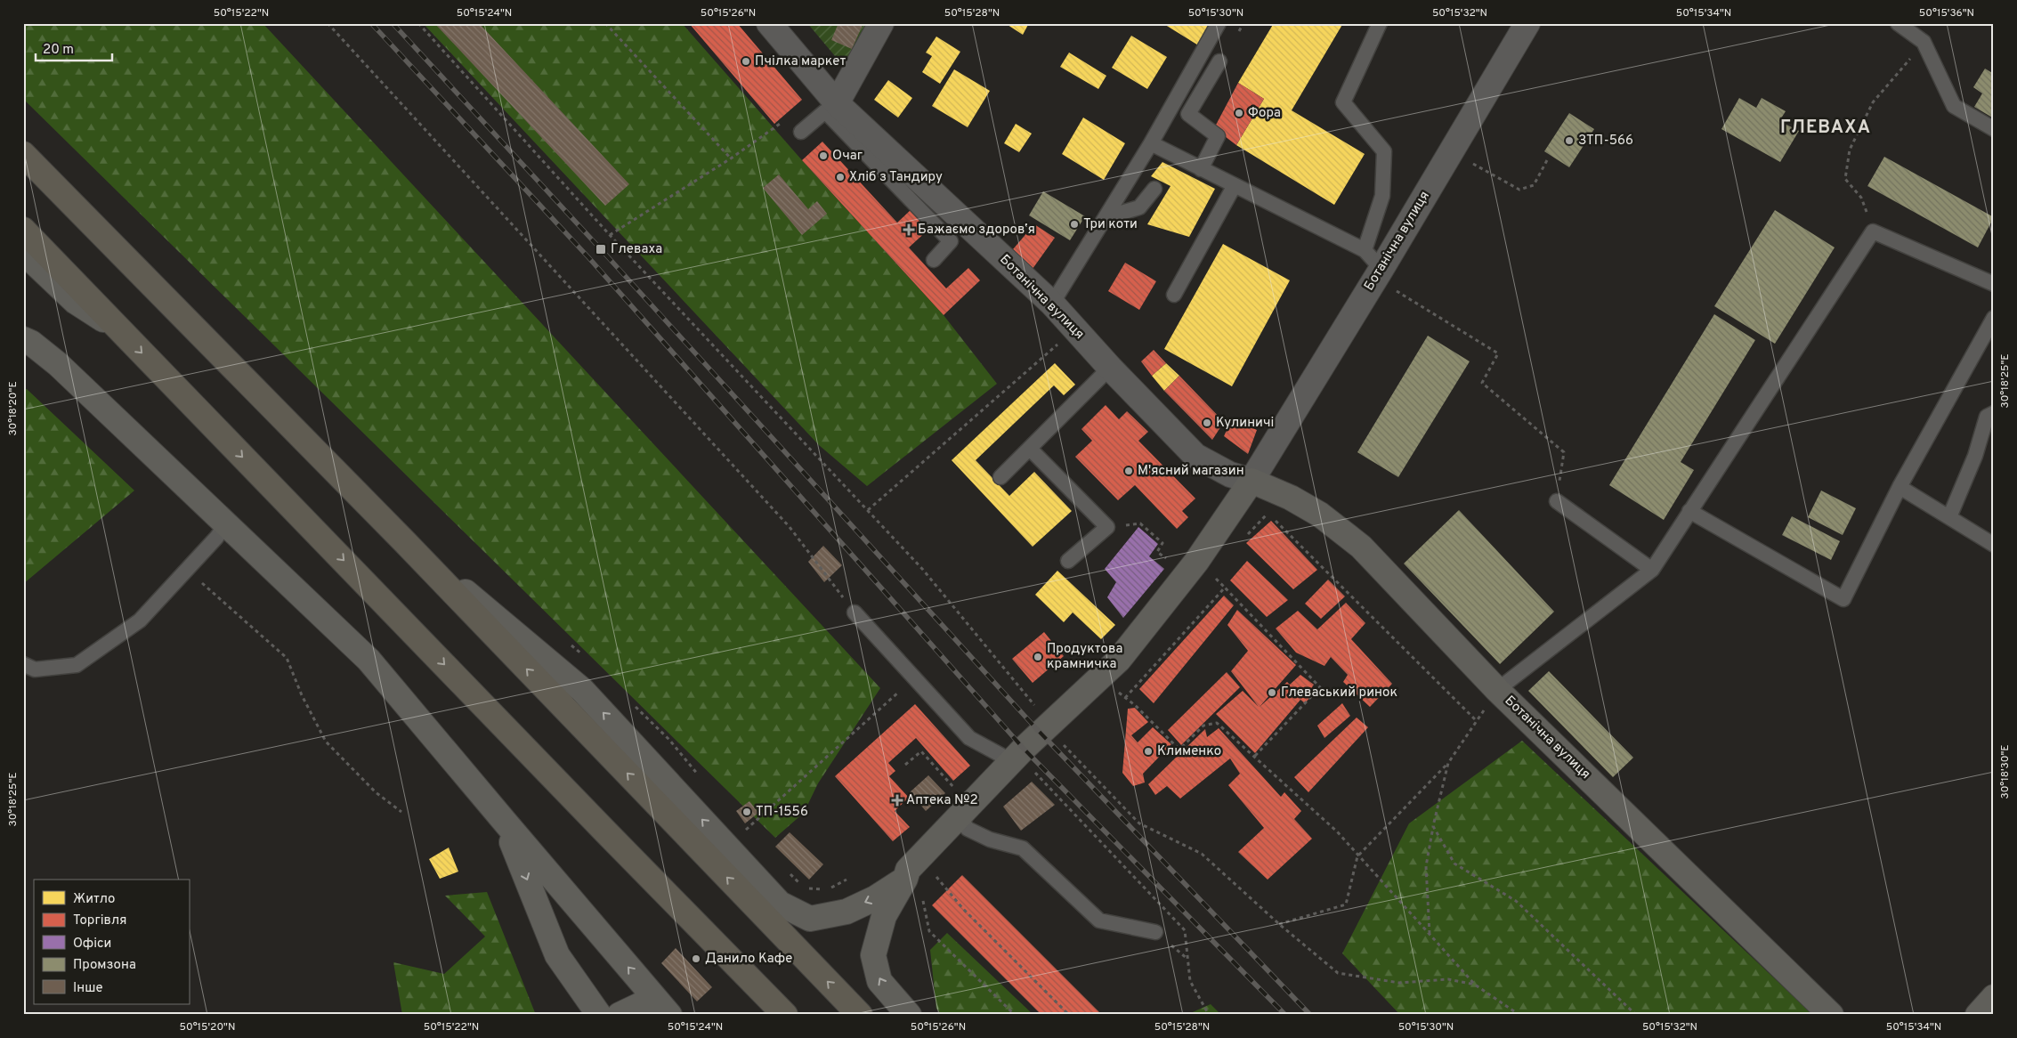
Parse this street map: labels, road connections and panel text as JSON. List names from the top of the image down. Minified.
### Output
{"streets":{"street":["Ботанічна вулиця"]},"districts":["ГЛЕВАХА"],"places":{"other":["Пчілка маркет","Фора","ЗТП-566","Очаг","Хліб з Тандиру","Три коти","Кулиничі","М'ясний магазин","Продуктова крамничка","Глеваський ринок","Клименко","ТП-1556","Данило Кафе"],"health":["Бажаємо здоровʼя","Аптека №2"],"transit":["Глеваха"]},"legend":["Житло","Торгівля","Офіси","Промзона","Інше"],"scale_bar":"20 m","coordinates":["50°15'22\"N","50°15'24\"N","50°15'26\"N","50°15'28\"N","50°15'30\"N","50°15'32\"N","50°15'34\"N","50°15'36\"N","30°18'25\"E","30°18'20\"E","30°18'30\"E","50°15'20\"N"]}
